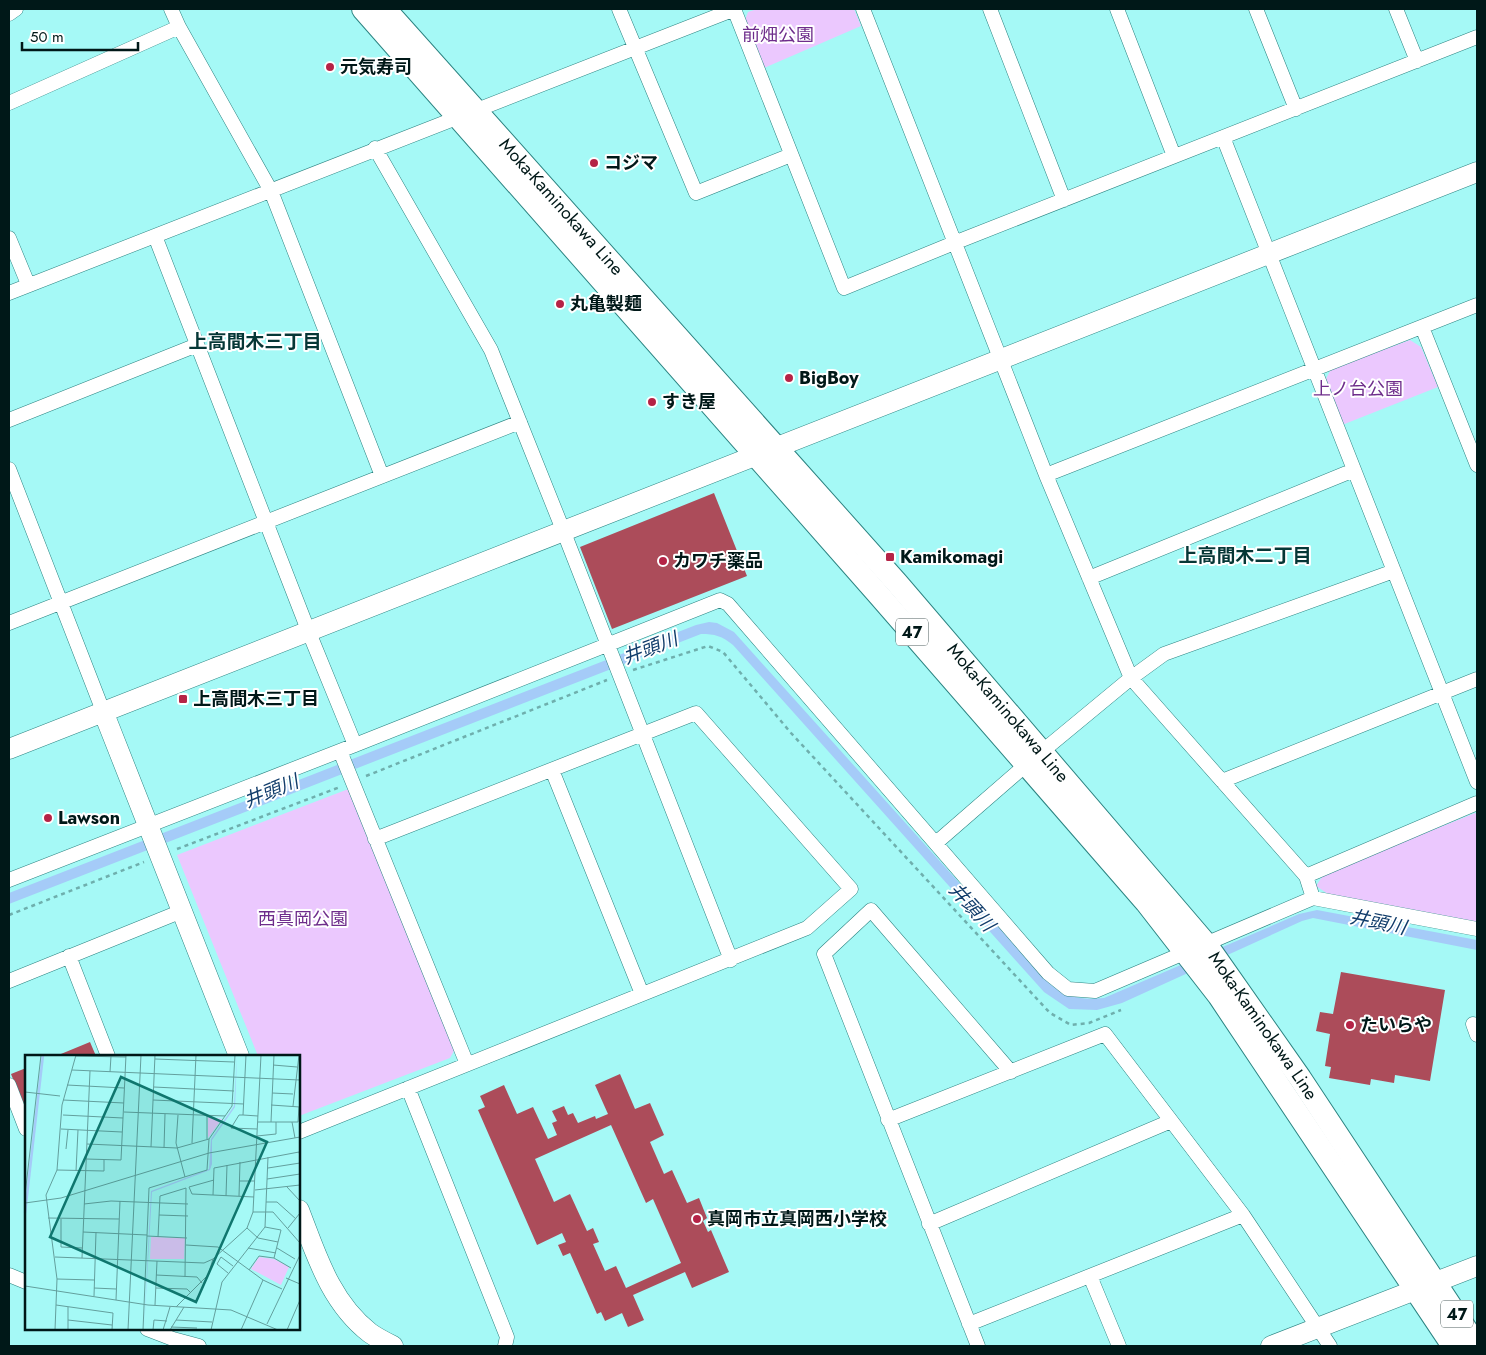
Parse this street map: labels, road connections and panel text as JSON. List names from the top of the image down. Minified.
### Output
{"streets":{"main road":["Moka-Kaminokawa Line","47"]},"districts":["上高間木三丁目","上高間木二丁目"],"water":["井頭川"],"parks":["前畑公園","上ノ台公園","西真岡公園"],"places":{"other":["元気寿司","コジマ","丸亀製麺","BigBoy","すき屋","カワチ薬品","Lawson","たいらや","真岡市立真岡西小学校"],"transit":["Kamikomagi","上高間木三丁目"]},"scale_bar":"50 m"}
